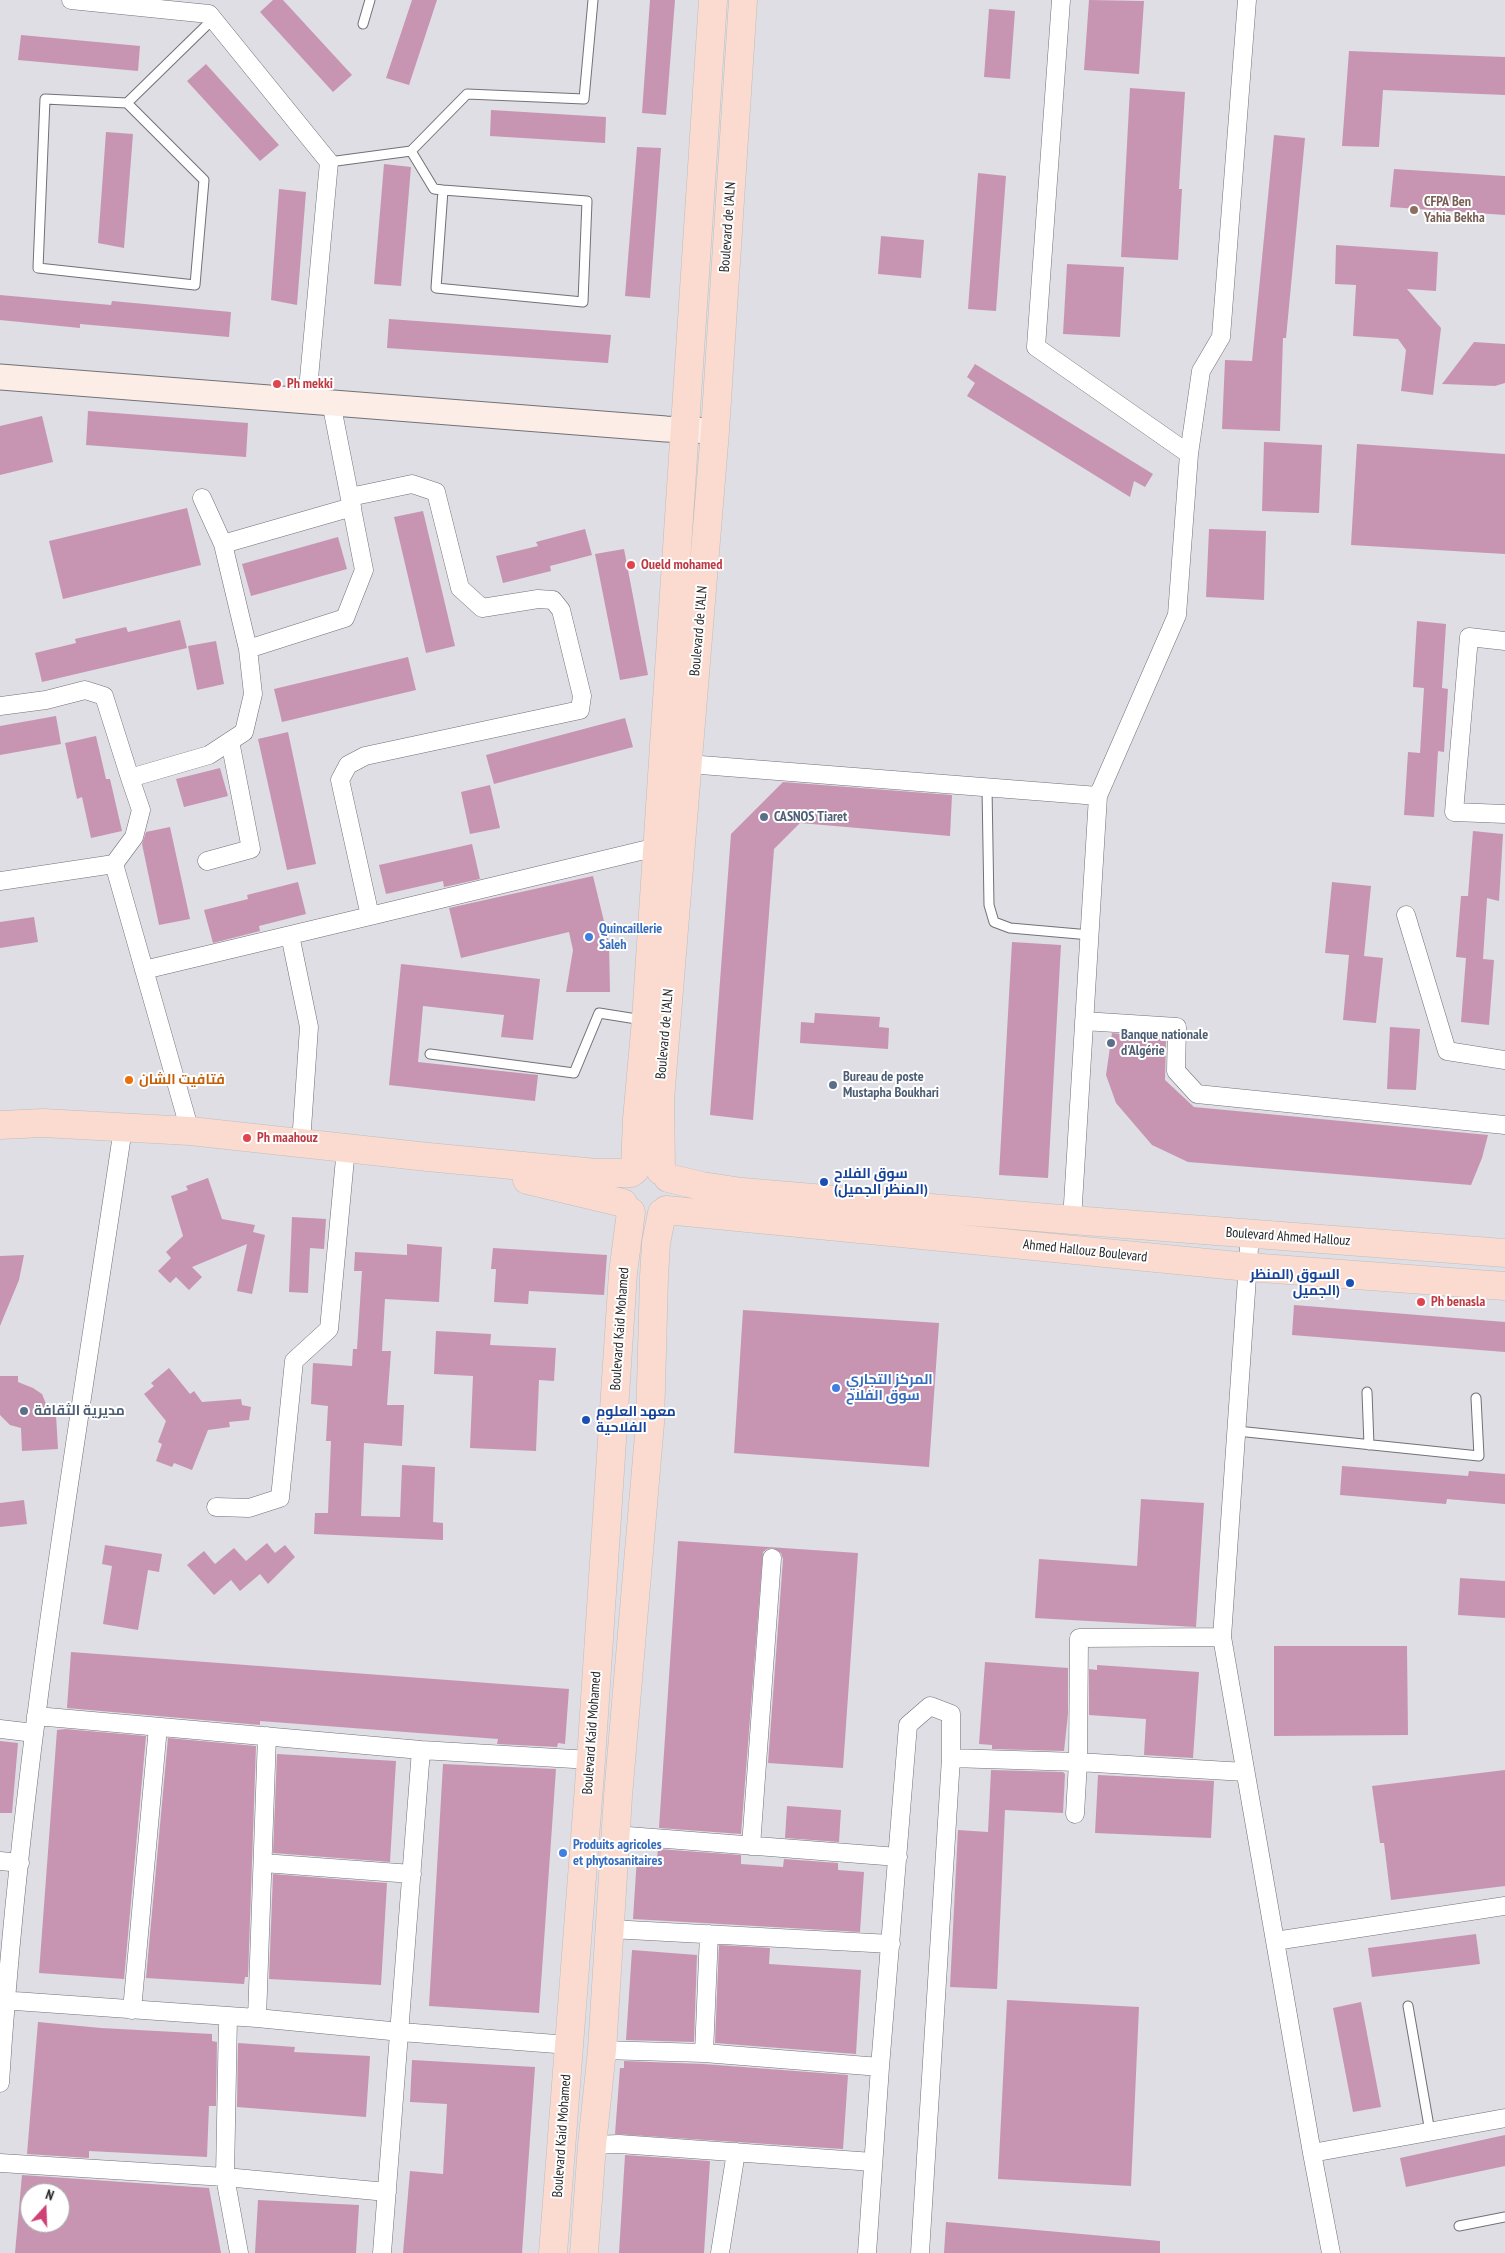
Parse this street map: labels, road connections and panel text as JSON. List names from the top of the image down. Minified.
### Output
{"streets":{"main road":["Boulevard de l'ALN","Boulevard Ahmed Hallouz","Ahmed Hallouz Boulevard","Boulevard Kaid Mohamed"]},"crossings":[["Boulevard de l'ALN","Ahmed Hallouz Boulevard"],["Boulevard de l'ALN","Boulevard Kaid Mohamed"],["Boulevard Ahmed Hallouz","Ahmed Hallouz Boulevard"],["Ahmed Hallouz Boulevard","Boulevard Kaid Mohamed"]],"places":["CFPA Ben Yahia Bekha","Ph mekki","Oueld mohamed","CASNOS Tiaret","Quincaillerie Saleh","Banque nationale d'Algérie","فتافيت الشان","Bureau de poste Mustapha Boukhari","Ph maahouz","سوق الفلاح (المنظر الجميل)","السوق (المنظر الجميل)","Ph benasla","المركز التجاري سوق الفلاح","مديرية الثقافة","معهد العلوم الفلاحية","Produits agricoles et phytosanitaires"],"north":"top"}
